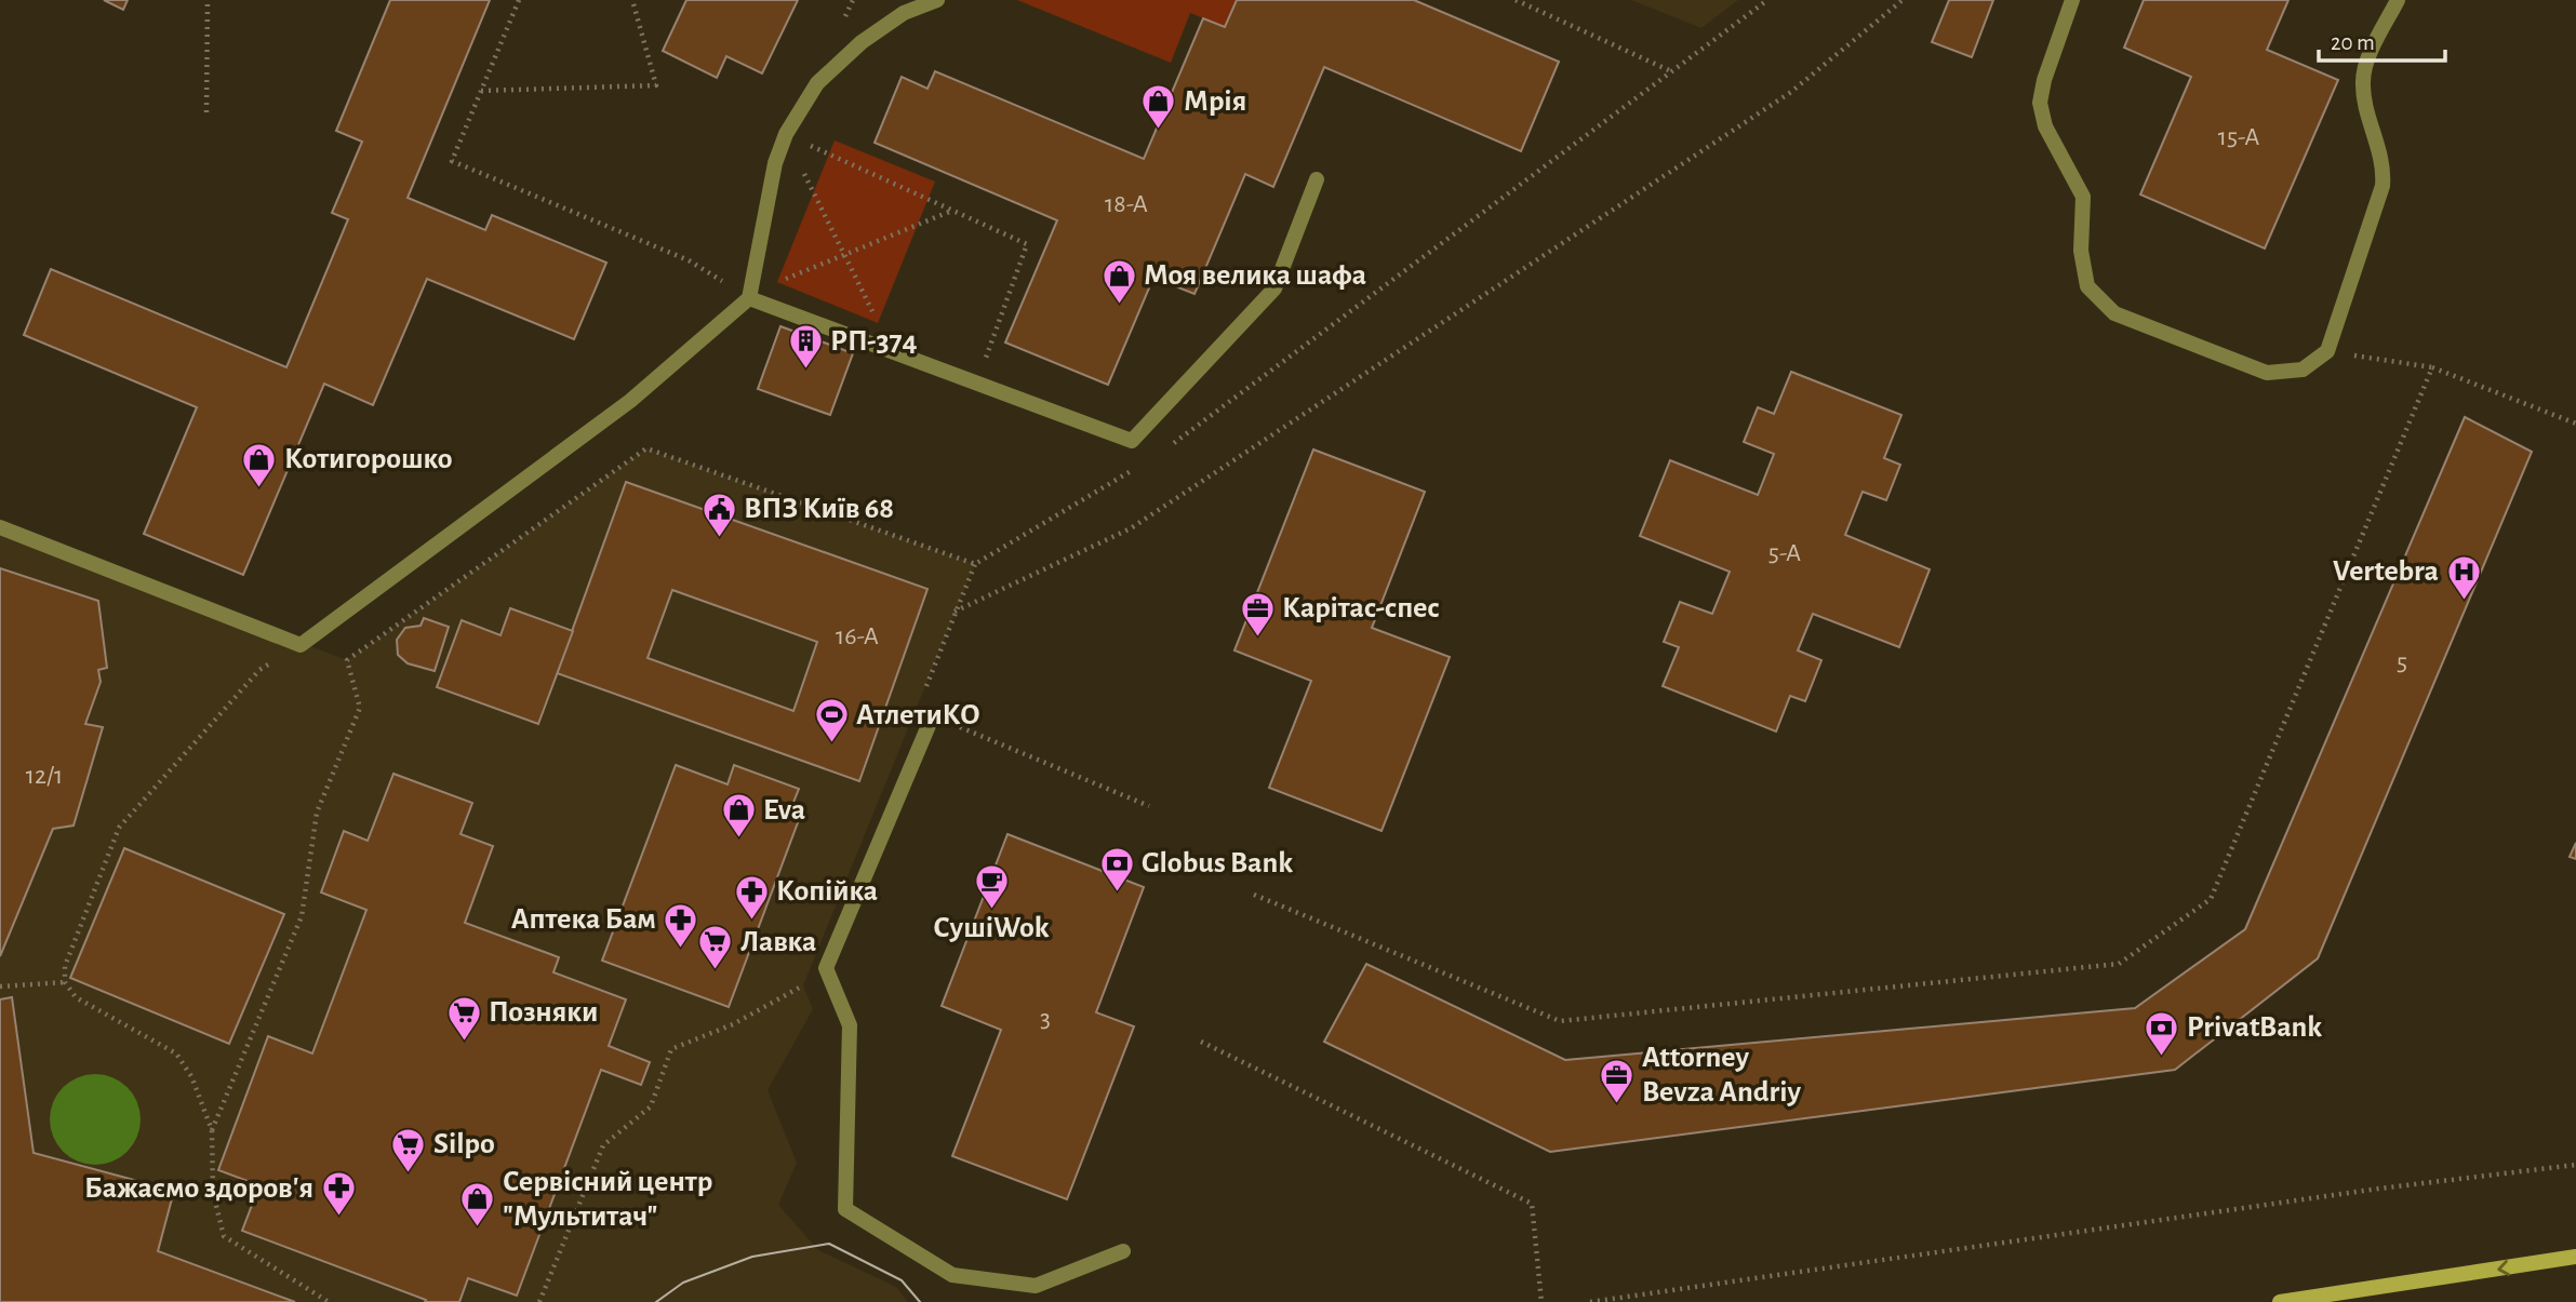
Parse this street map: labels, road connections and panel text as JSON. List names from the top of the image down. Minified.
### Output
{"places":{"shop":["Мрія","Моя велика шафа","Котигорошко","Eva","Сервісний центр \"Мультитач\""],"building":["РП-374"],"public building":["ВПЗ Київ 68"],"hospital":["Vertebra"],"office":["Карітас-спес","Attorney Bevza Andriy"],"sports":["АтлетиКО"],"bank":["Globus Bank","PrivatBank"],"cafe":["СушіWok"],"pharmacy":["Копійка","Аптека Бам","Бажаємо здоров'я"],"supermarket":["Лавка","Позняки","Silpo"]},"house_numbers":["15-А","18-А","5-А","16-А","5","12/1","3"],"scale_bar":"20 m"}
